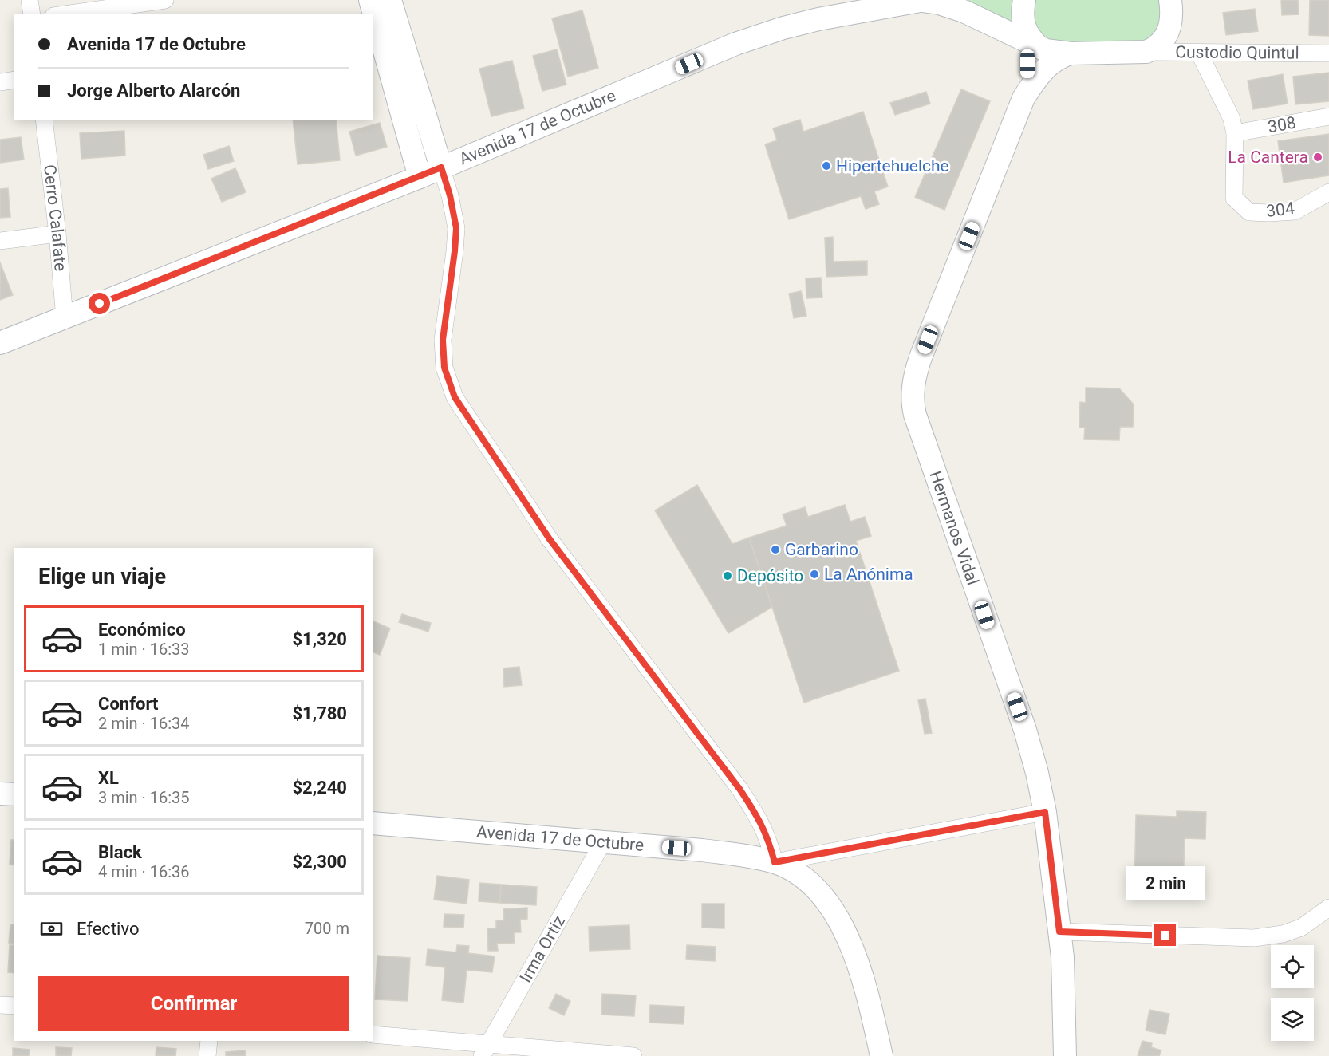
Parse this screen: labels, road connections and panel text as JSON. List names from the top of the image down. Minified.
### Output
{"streets":{"main road":["Avenida 17 de Octubre","Hermanos Vidal"],"street":["Custodio Quintul","308","304","Cerro Calafate","Irma Ortiz"]},"crossings":[["Custodio Quintul","Avenida 17 de Octubre"],["308","304"],["Avenida 17 de Octubre","Cerro Calafate"],["Avenida 17 de Octubre","Hermanos Vidal"],["Avenida 17 de Octubre","Irma Ortiz"]],"places":["La Cantera","Hipertehuelche","Garbarino","La Anónima","Depósito"],"page":{"banner":["Avenida 17 de Octubre","Jorge Alberto Alarcón"],"heading":"Elige un viaje","list":[{"name":"Económico","note":"1 min · 16:33","value":"$1,320"},{"name":"Confort","note":"2 min · 16:34","value":"$1,780"},{"name":"XL","note":"3 min · 16:35","value":"$2,240"},{"name":"Black","note":"4 min · 16:36","value":"$2,300"}],"bubble":"2 min","pay":["Efectivo","700 m"],"buttons":"Confirmar"}}
